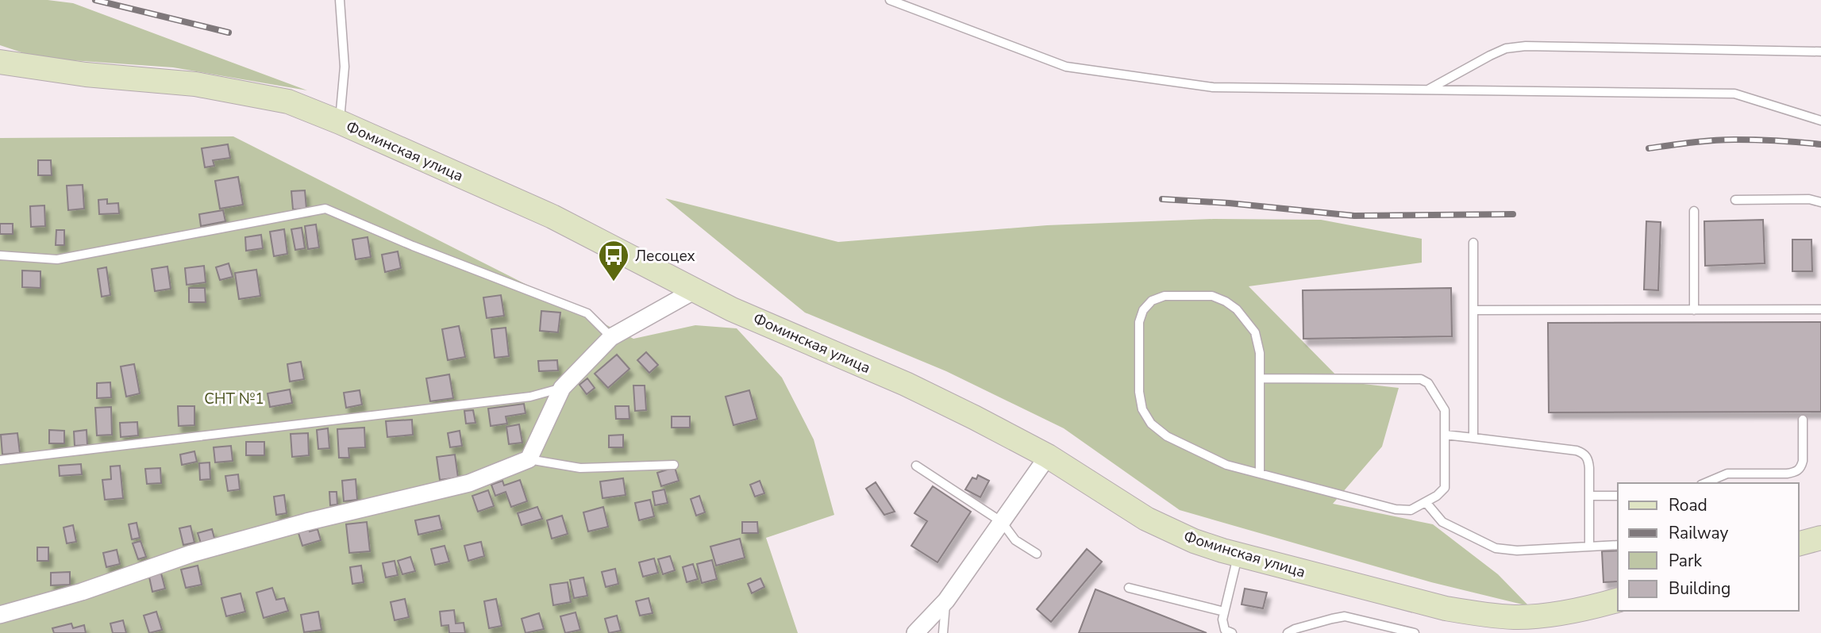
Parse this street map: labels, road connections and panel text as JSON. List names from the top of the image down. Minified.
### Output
{"streets":{"street":["Фоминская улица"]},"parks":["СНТ №1"],"places":{"bus stop":["Лесоцех"]},"legend":["Road","Railway","Park","Building"]}
